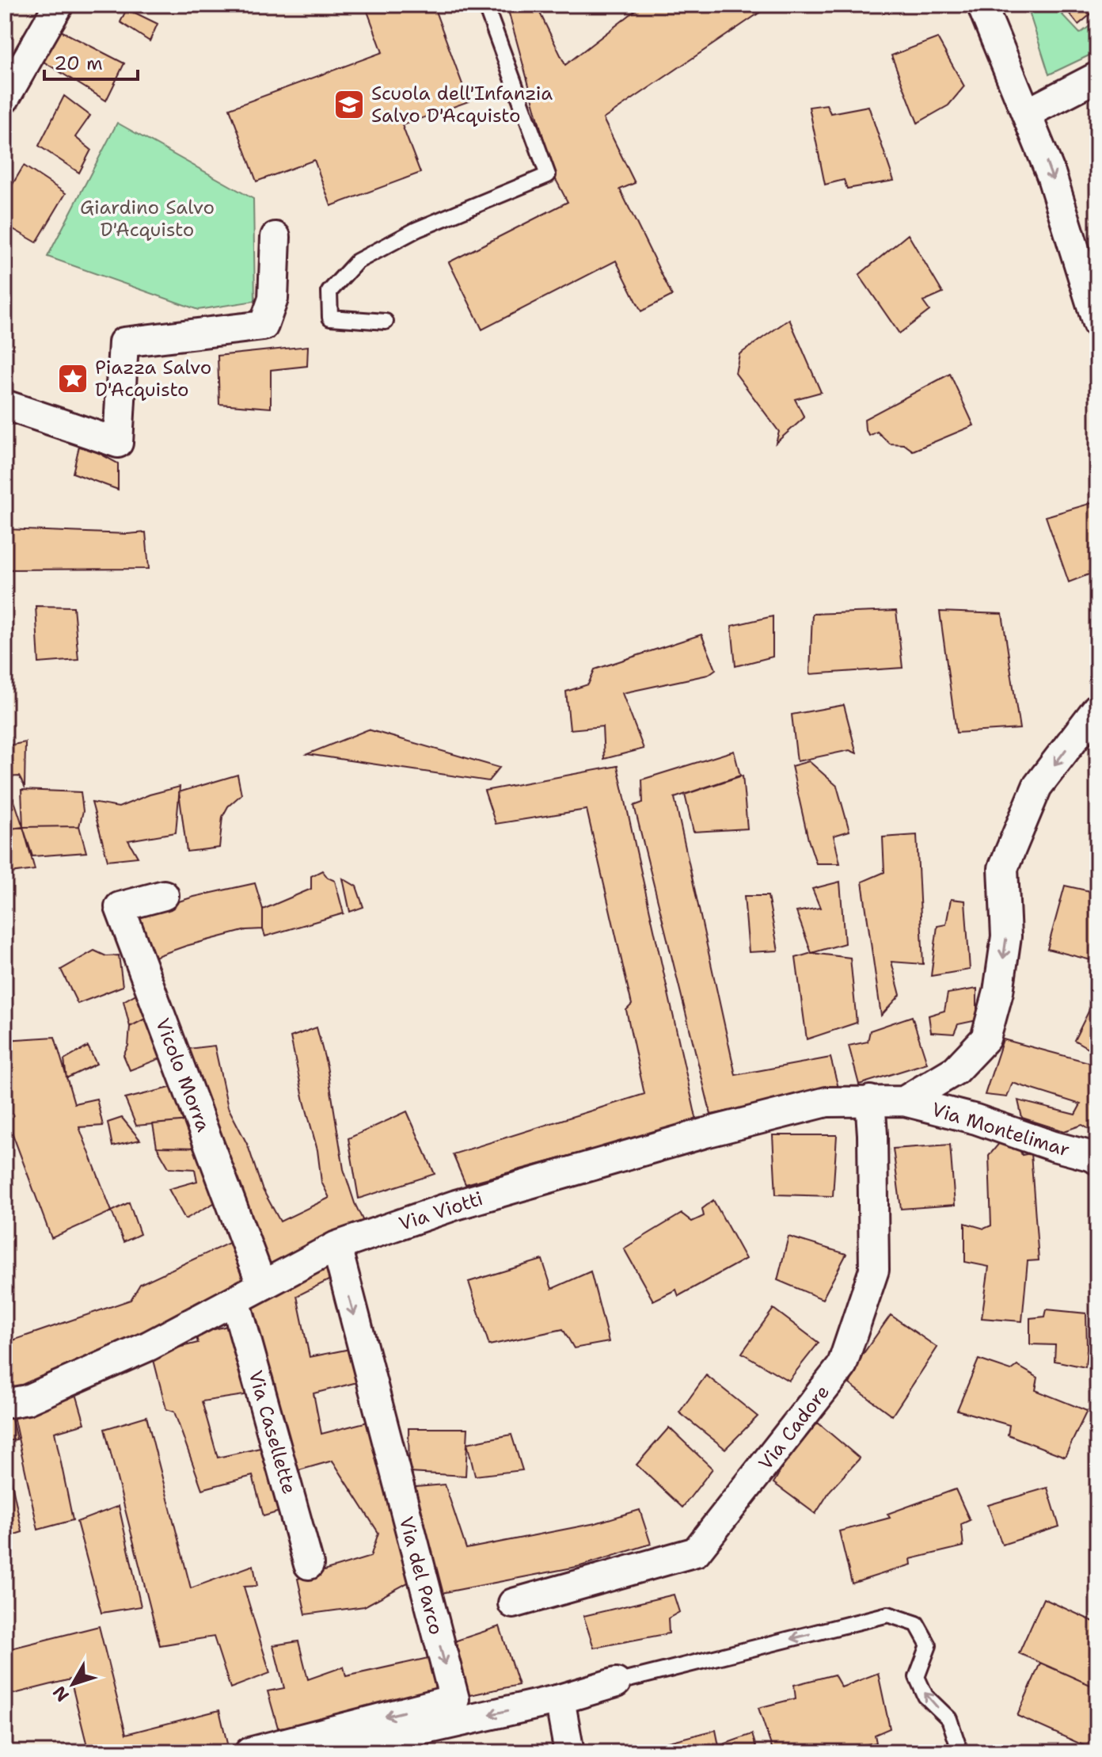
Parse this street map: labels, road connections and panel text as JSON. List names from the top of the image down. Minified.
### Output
{"streets":{"street":["Vicolo Morra","Via Montelimar","Via Viotti","Via Cadore","Via Casellette","Via del Parco"]},"crossings":[["Vicolo Morra","Via Viotti"],["Via Montelimar","Via Viotti"],["Via Viotti","Via Cadore"],["Via Viotti","Via Casellette"],["Via Viotti","Via del Parco"]],"parks":["Giardino Salvo D'Acquisto"],"places":{"school or university":["Scuola dell'Infanzia Salvo D'Acquisto"],"place":["Piazza Salvo D'Acquisto"]},"scale_bar":"20 m","north":"bottom left"}
